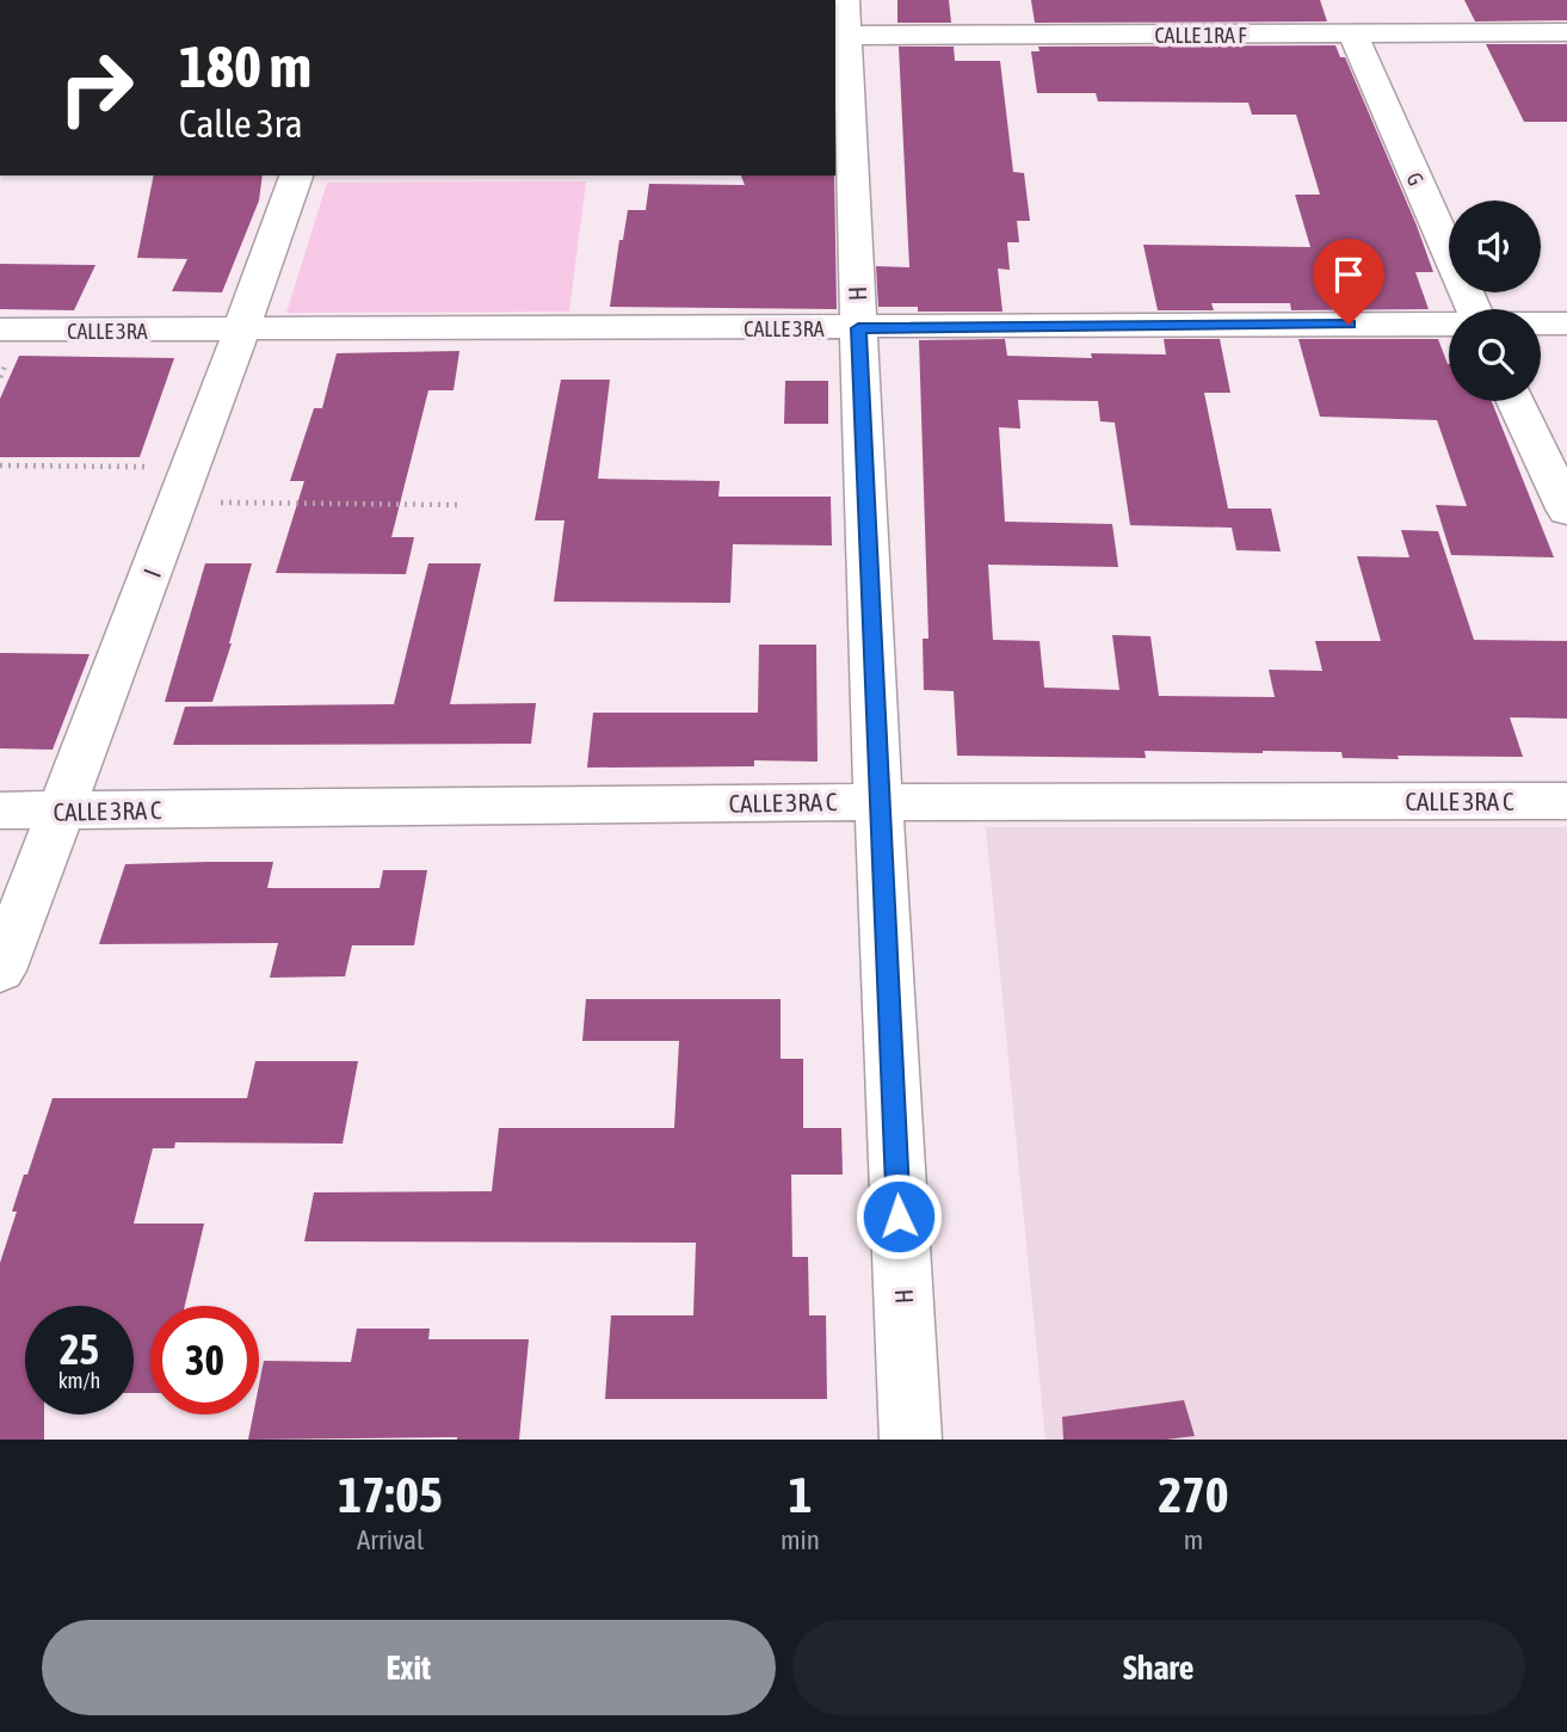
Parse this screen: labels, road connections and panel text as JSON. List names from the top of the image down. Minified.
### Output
{"streets":{"street":["CALLE 1RA F","G","H","CALLE 3RA","I","CALLE 3RA C"]},"crossings":[["CALLE 1RA F","G"],["CALLE 1RA F","H"],["H","CALLE 3RA"],["H","CALLE 3RA C"],["CALLE 3RA","I"],["I","CALLE 3RA C"]],"page":{"turn":["180 m","Calle 3ra"],"speed":"25 km/h","limit":"30","eta":["17:05","Arrival","1","min","270","m"],"buttons":["Exit","Share"]}}
